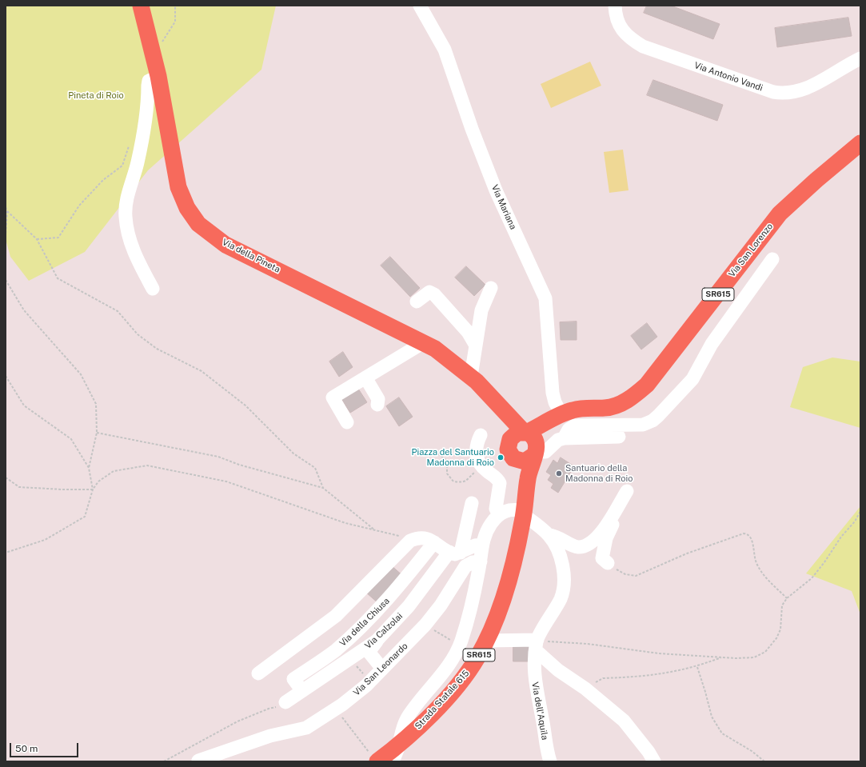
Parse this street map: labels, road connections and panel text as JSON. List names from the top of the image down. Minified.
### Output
{"streets":{"main road":["Via San Lorenzo","Via della Pineta","SR615","Strada Statale 615"],"street":["Via Antonio Vandi","Via Mariana","Via della Chiusa","Via Calzolai","Via San Leonardo","Via dell'Aquila"]},"crossings":[["Via Mariana","Via San Lorenzo"],["Via Mariana","SR615"],["Via San Lorenzo","Via della Pineta"],["Via San Lorenzo","SR615"],["Via della Pineta","SR615"],["SR615","Strada Statale 615"],["SR615","Via dell'Aquila"],["Via della Chiusa","Via Calzolai"],["Strada Statale 615","Via dell'Aquila"]],"parks":["Pineta di Roio"],"places":["Piazza del Santuario Madonna di Roio","Santuario della Madonna di Roio"],"scale_bar":"50 m"}
